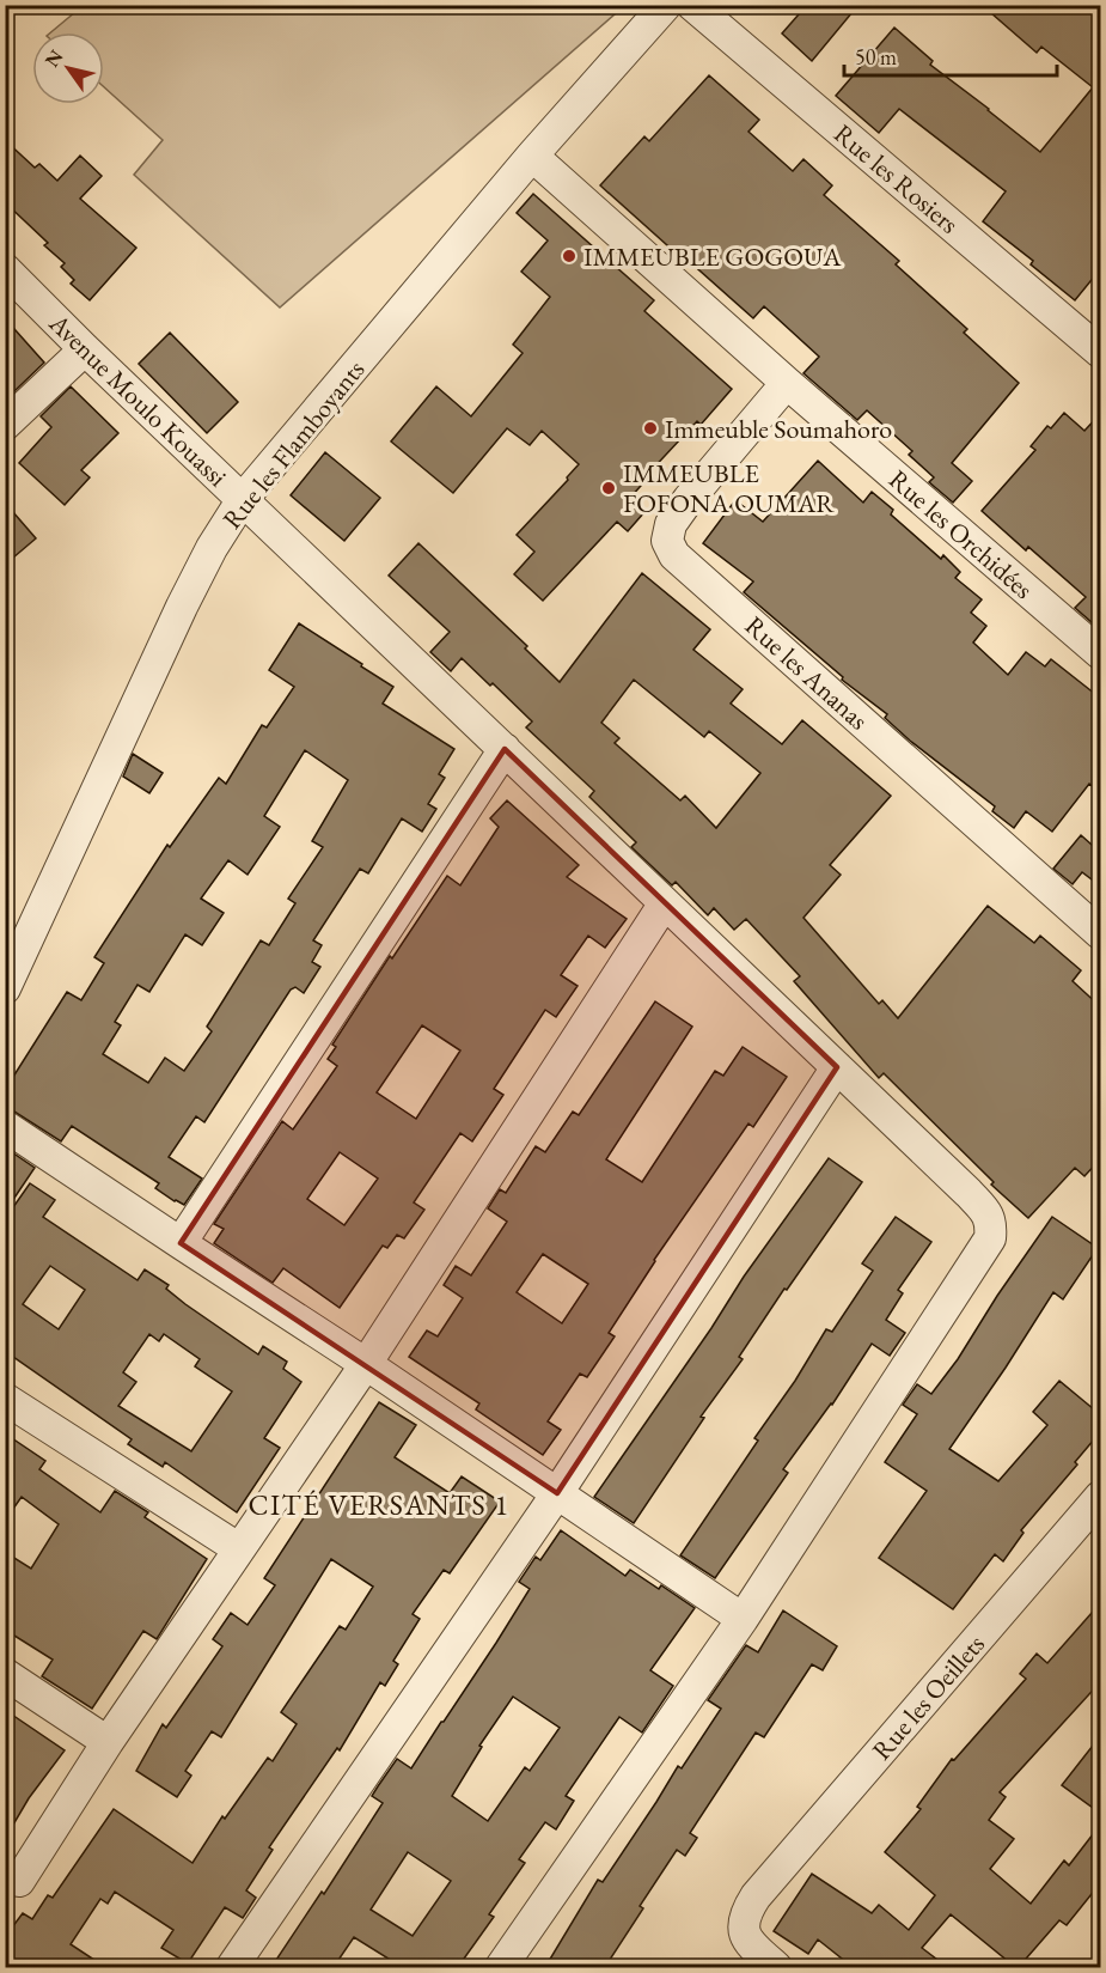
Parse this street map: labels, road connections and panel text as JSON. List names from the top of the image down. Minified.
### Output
{"streets":{"street":["Rue les Rosiers","Avenue Moulo Kouassi","Rue les Flamboyants","Rue les Orchidées","Rue les Ananas","Rue les Oeillets"]},"crossings":[["Avenue Moulo Kouassi","Rue les Flamboyants"],["Rue les Flamboyants","Rue les Orchidées"],["Rue les Orchidées","Rue les Ananas"]],"districts":["CITÉ VERSANTS 1"],"places":["IMMEUBLE GOGOUA","Immeuble Soumahoro","IMMEUBLE FOFONA OUMAR"],"scale_bar":"50 m","north":"top left"}
